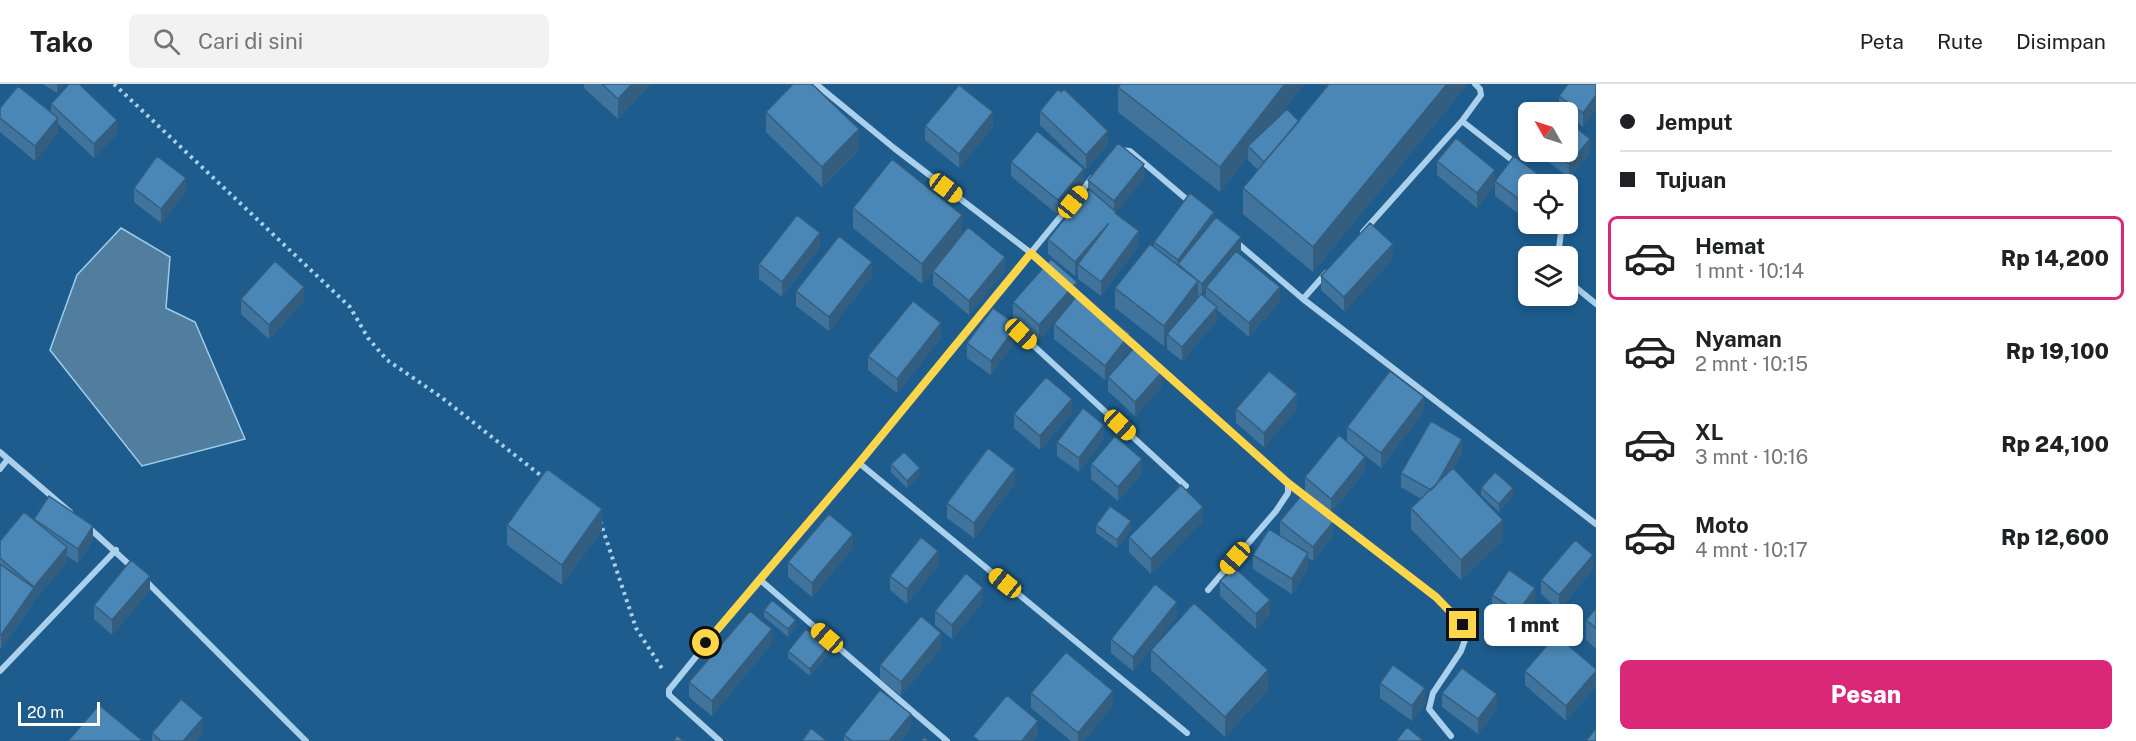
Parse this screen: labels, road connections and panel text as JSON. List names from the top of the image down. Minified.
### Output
{"scale_bar":"20 m","north":"top left","page":{"header":"Tako","search":"Cari di sini","nav":["Peta","Rute","Disimpan"],"banner":["Jemput","Tujuan"],"list":[{"name":"Hemat","note":"1 mnt · 10:14","value":"Rp 14,200"},{"name":"Nyaman","note":"2 mnt · 10:15","value":"Rp 19,100"},{"name":"XL","note":"3 mnt · 10:16","value":"Rp 24,100"},{"name":"Moto","note":"4 mnt · 10:17","value":"Rp 12,600"}],"bubble":"1 mnt","buttons":"Pesan","scale":"20 m"}}
